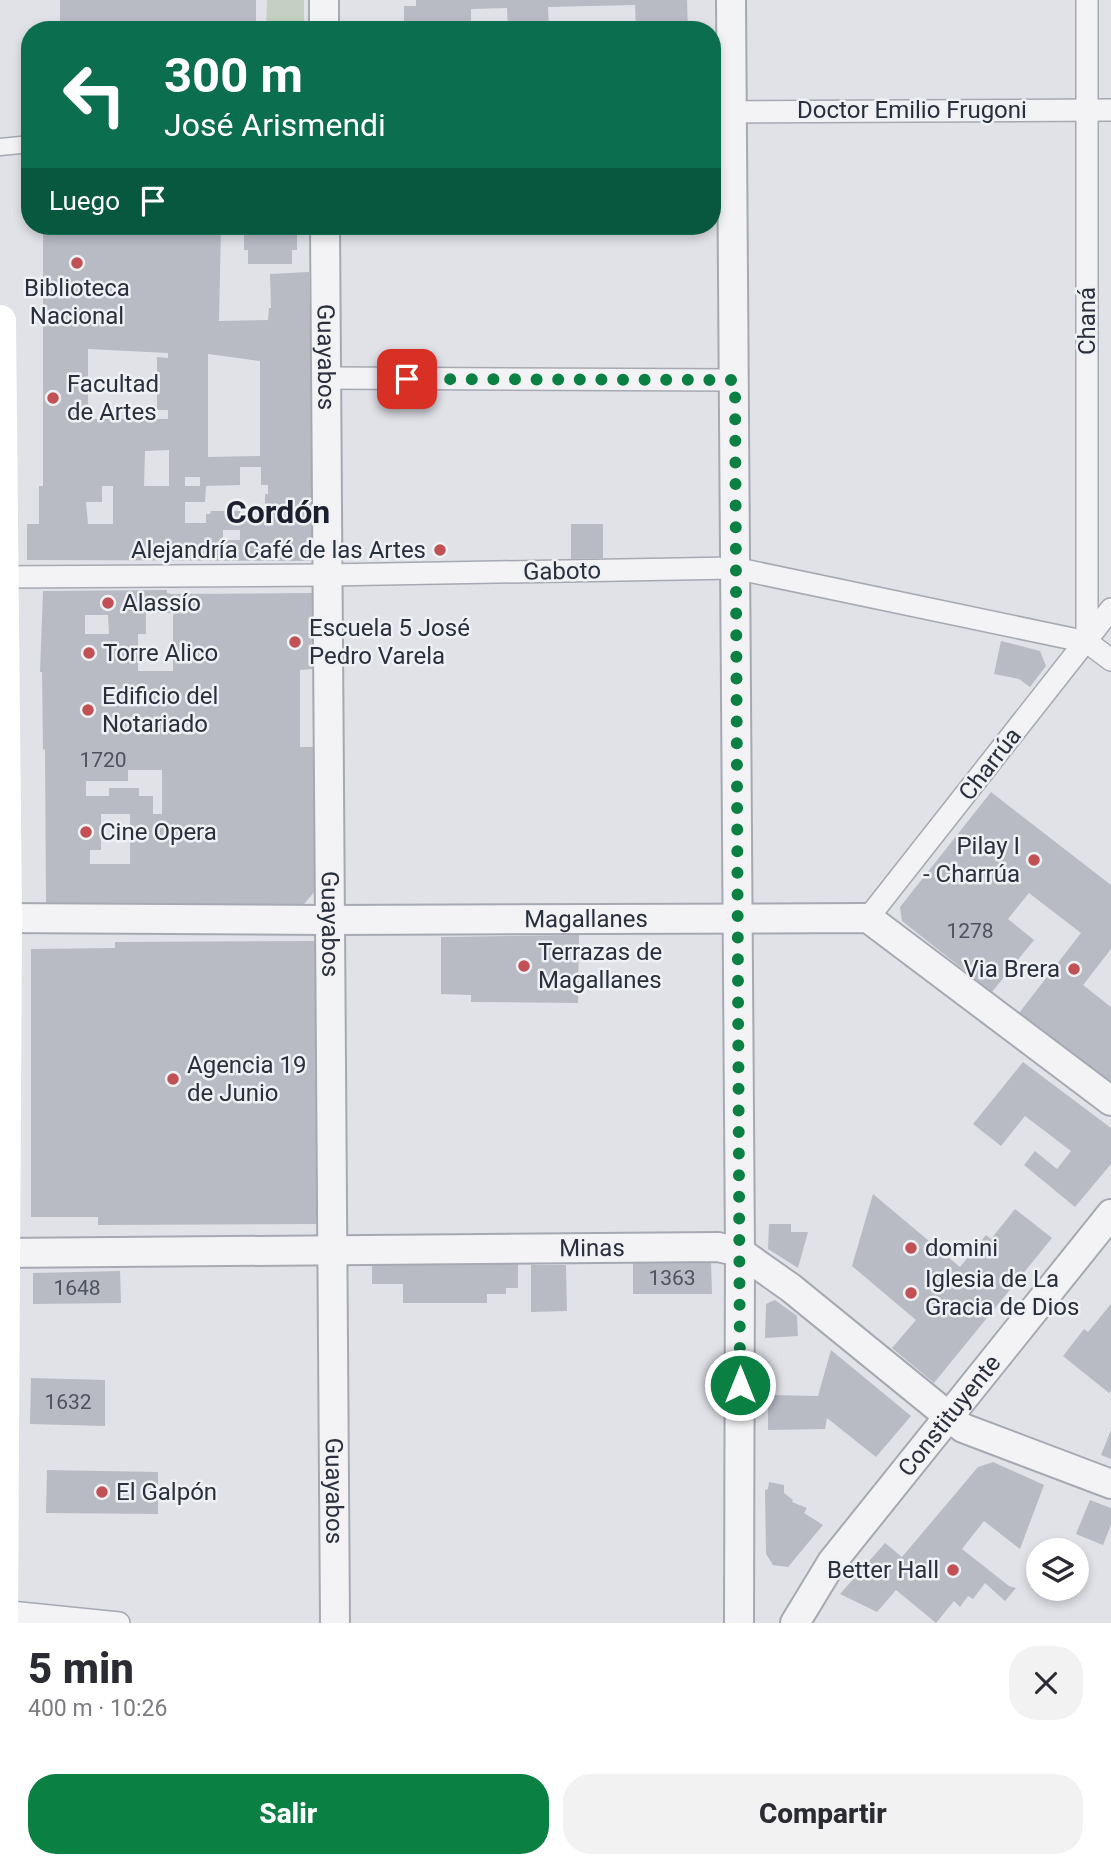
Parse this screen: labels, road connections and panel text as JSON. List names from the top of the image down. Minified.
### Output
{"streets":{"street":["Doctor Emilio Frugoni","Chaná","Guayabos","Gaboto","Charrúa","Magallanes","Minas","Constituyente"]},"crossings":[["Doctor Emilio Frugoni","Chaná"],["Chaná","Gaboto"],["Chaná","Charrúa"],["Guayabos","Gaboto"],["Guayabos","Magallanes"],["Guayabos","Minas"],["Gaboto","Charrúa"],["Charrúa","Magallanes"],["Minas","Constituyente"]],"districts":["Cordón"],"places":["Biblioteca Nacional","Facultad de Artes","Alejandría Café de las Artes","Alassío","Escuela 5 José Pedro Varela","Torre Alico","Edificio del Notariado","Cine Opera","Pilay I - Charrúa","Terrazas de Magallanes","Via Brera","Agencia 19 de Junio","domini","Iglesia de La Gracia de Dios","El Galpón","Better Hall"],"house_numbers":["1720","1278","1363","1648","1632"],"page":{"turn":["300 m","José Arismendi"],"then":"Luego","heading":["5 min","400 m · 10:26"],"buttons":["Salir","Compartir"]}}
